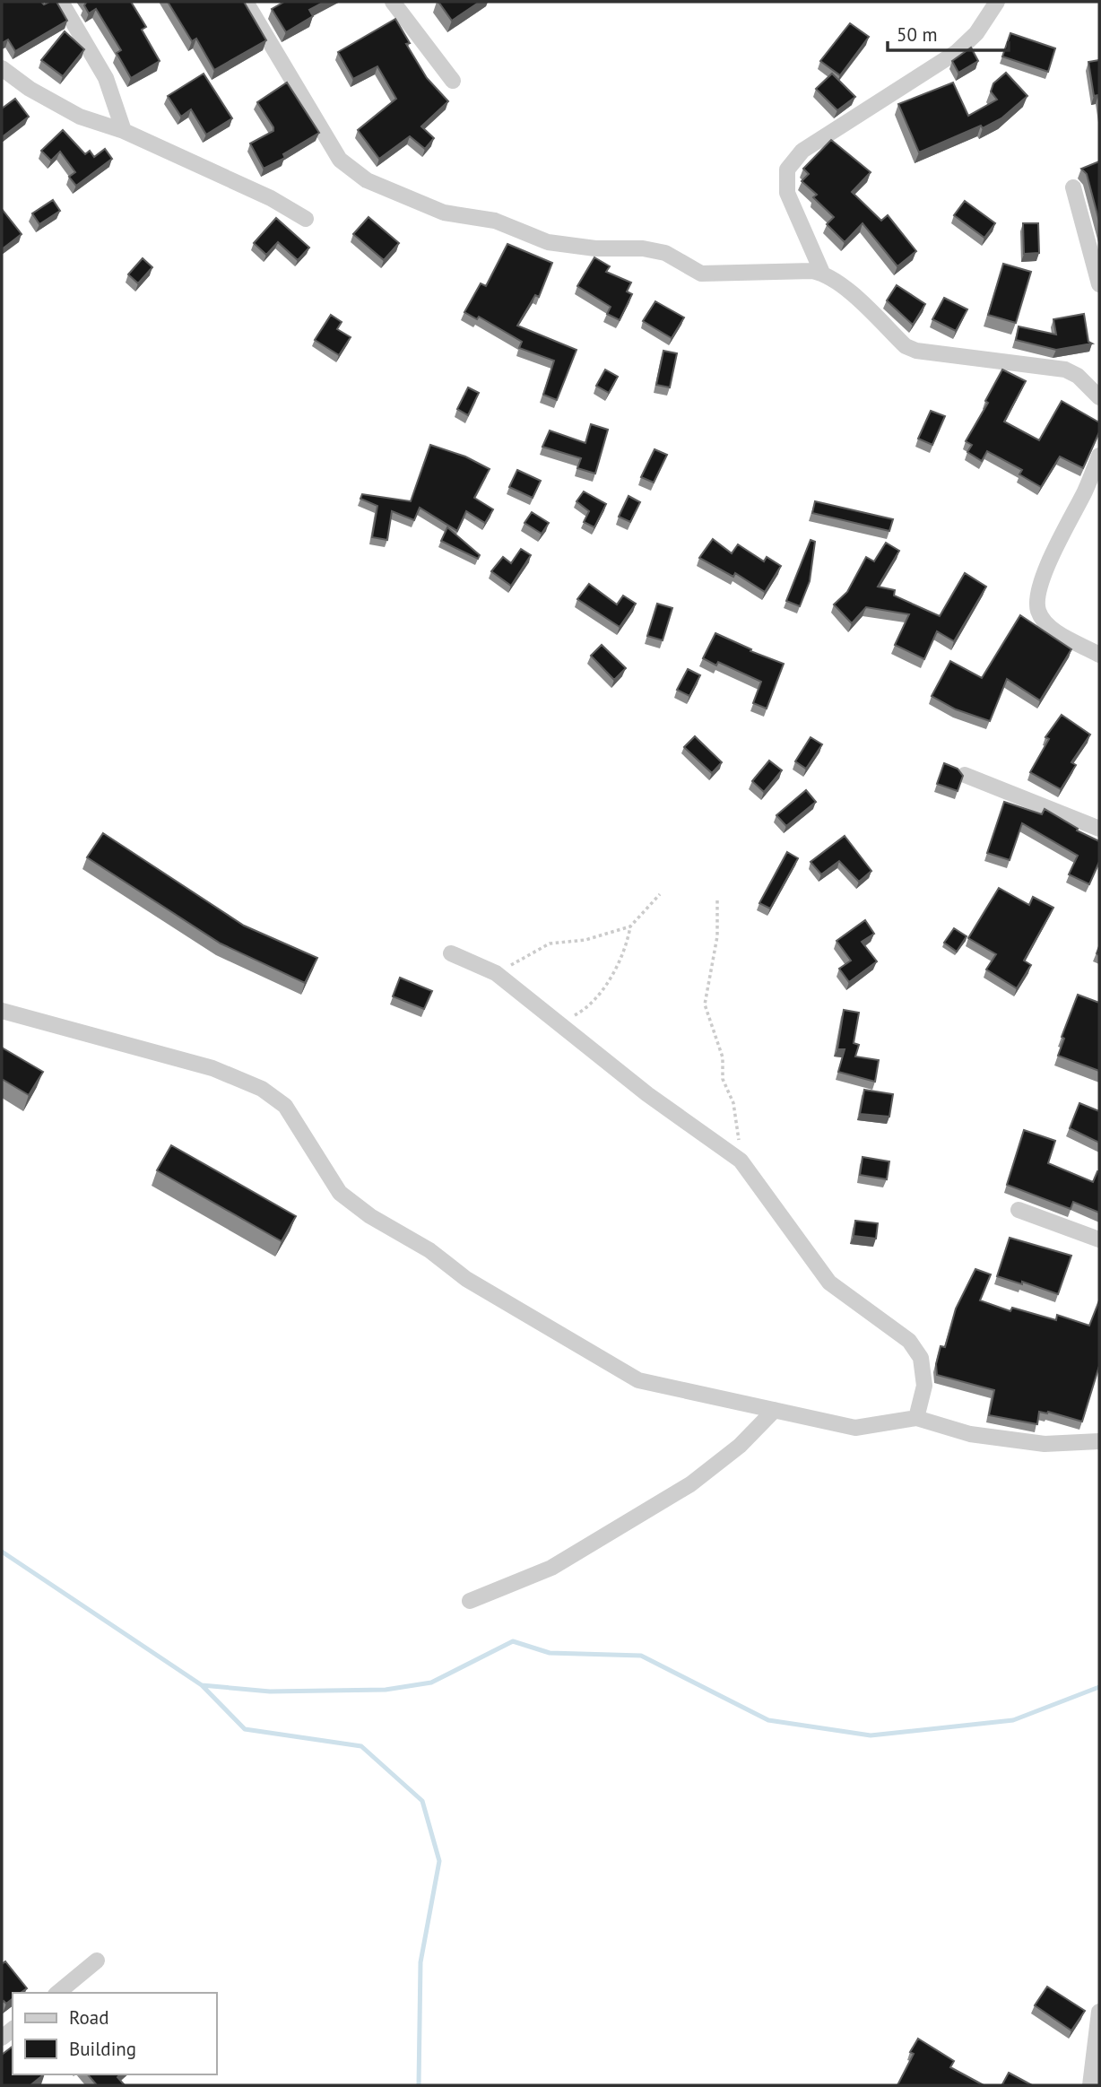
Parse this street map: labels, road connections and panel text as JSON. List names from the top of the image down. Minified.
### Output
{"legend":["Road","Building"],"scale_bar":"50 m"}
